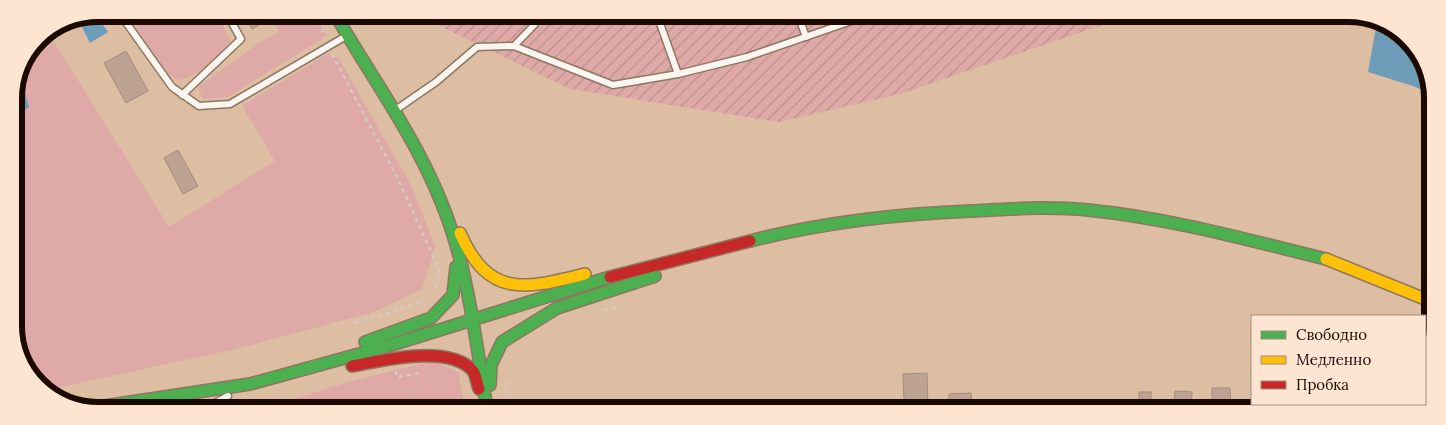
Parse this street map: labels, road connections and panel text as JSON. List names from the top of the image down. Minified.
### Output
{"legend":["Свободно","Медленно","Пробка"]}
